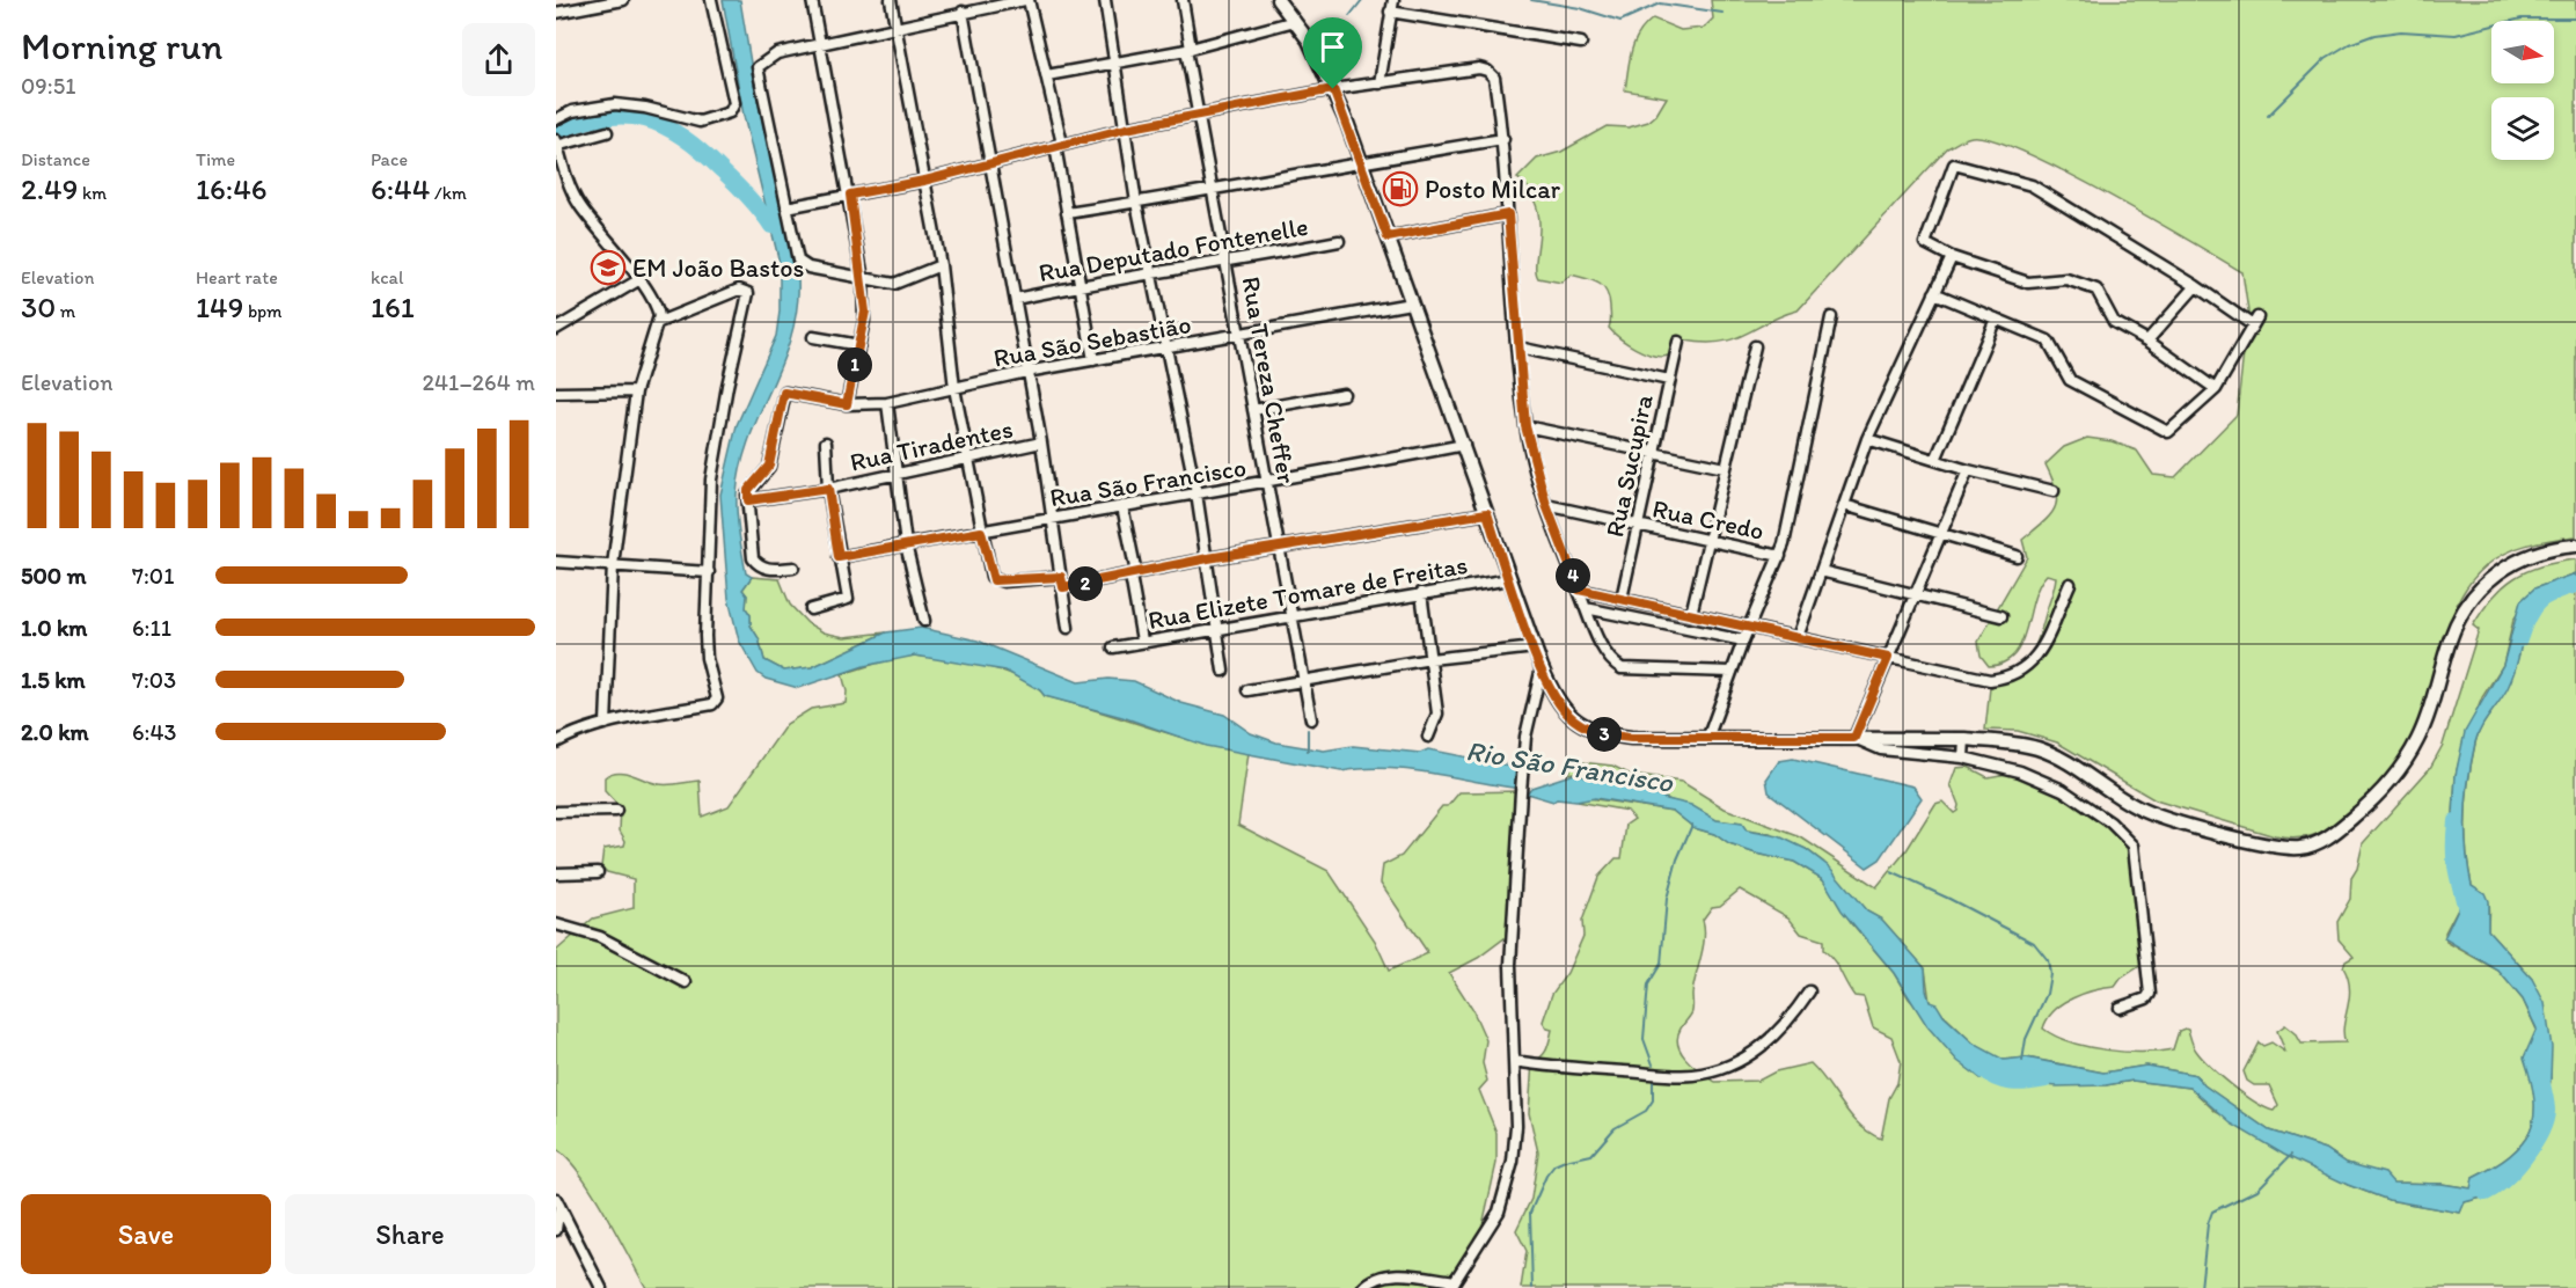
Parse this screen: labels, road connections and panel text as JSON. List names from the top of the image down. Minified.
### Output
{"streets":{"street":["Rua Deputado Fontenelle","Rua São Sebastião","Rua Tereza Cheffer","Rua Tiradentes","Rua Sucupira","Rua São Francisco","Rua Credo","Rua Elizete Tomare de Freitas"]},"crossings":[["Rua Deputado Fontenelle","Rua Tereza Cheffer"],["Rua São Sebastião","Rua Tereza Cheffer"],["Rua São Sebastião","Rua Tiradentes"],["Rua Tereza Cheffer","Rua São Francisco"],["Rua Tereza Cheffer","Rua Elizete Tomare de Freitas"],["Rua Sucupira","Rua Credo"]],"water":["Rio São Francisco"],"places":{"fuel station":["Posto Milcar"],"school or university":["EM João Bastos"]},"north":"right","page":{"heading":["Morning run","09:51"],"stats":[["Distance","2.49 km"],["Time","16:46"],["Pace","6:44 /km"],["Elevation","30 m"],["Heart rate","149 bpm"],["kcal","161"]],"pins":["1","4","2","3"],"chart":["Elevation","241–264 m"],"list":[{"name":"500 m","note":"7:01"},{"name":"1.0 km","note":"6:11"},{"name":"1.5 km","note":"7:03"},{"name":"2.0 km","note":"6:43"}],"buttons":["Save","Share"]}}
